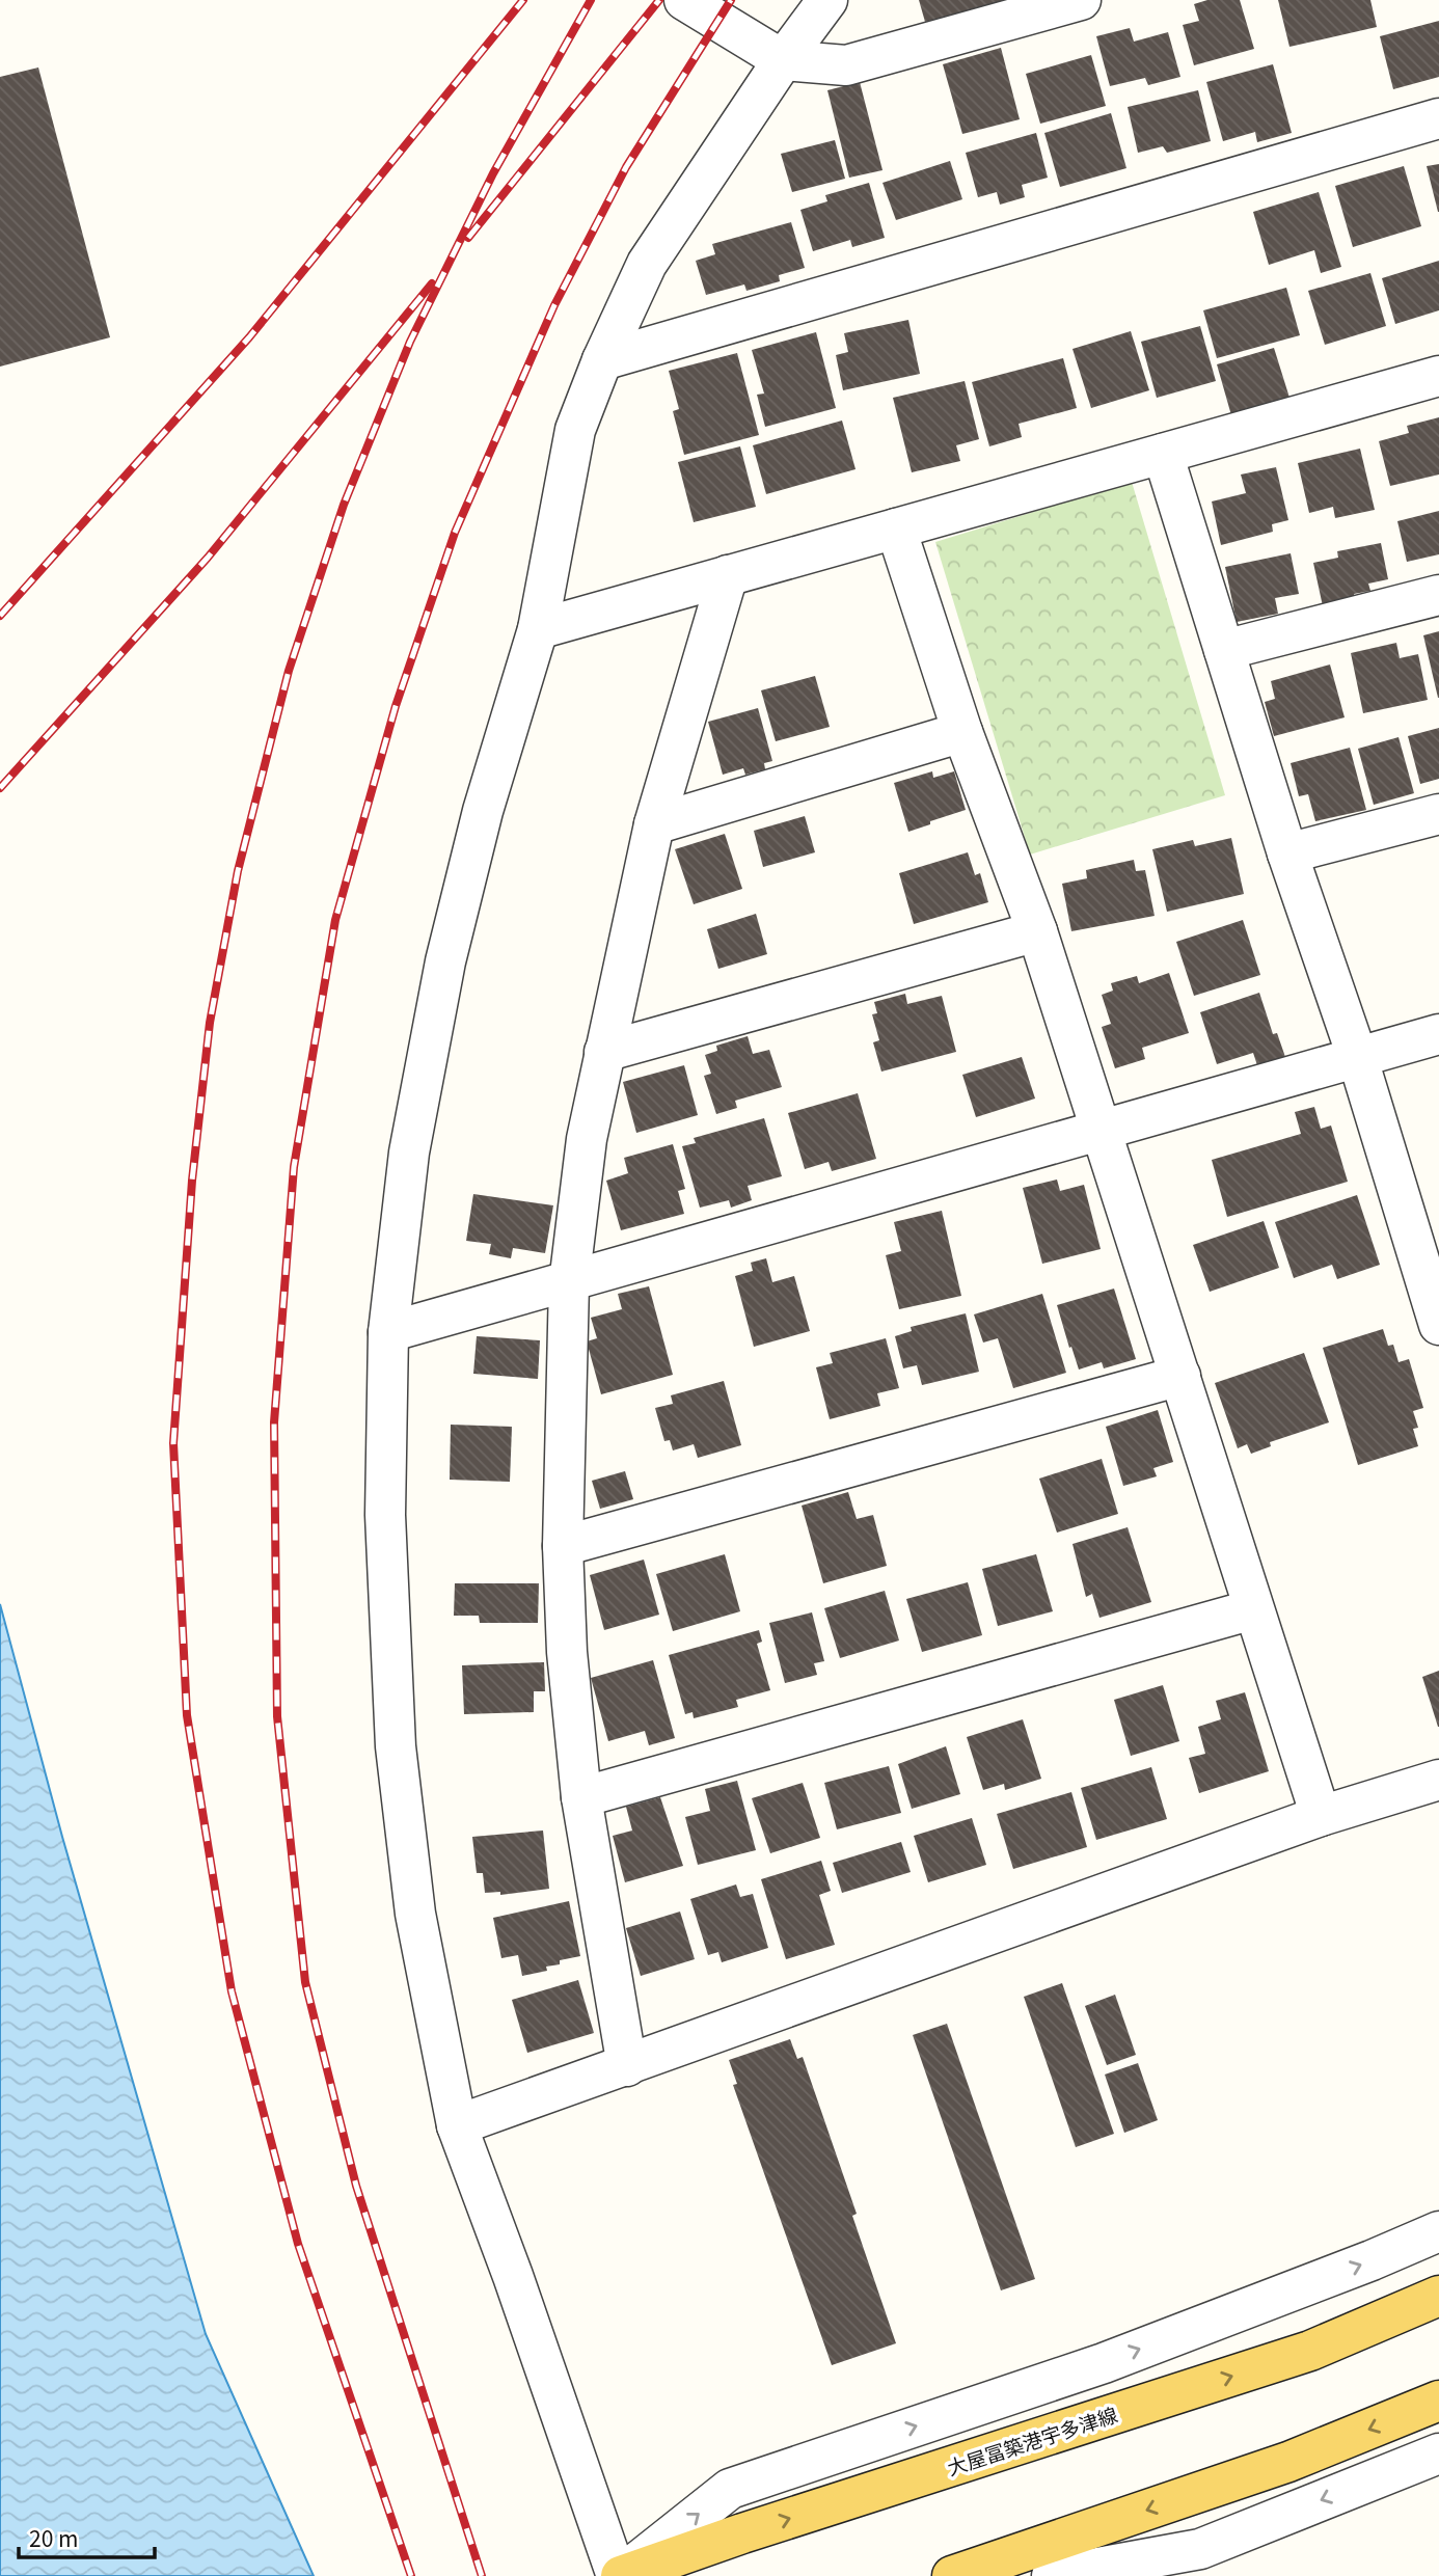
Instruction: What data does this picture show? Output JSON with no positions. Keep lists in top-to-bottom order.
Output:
{
  "streets": {
    "main road": ["大屋冨築港宇多津線"]
  },
  "scale_bar": "20 m"
}
